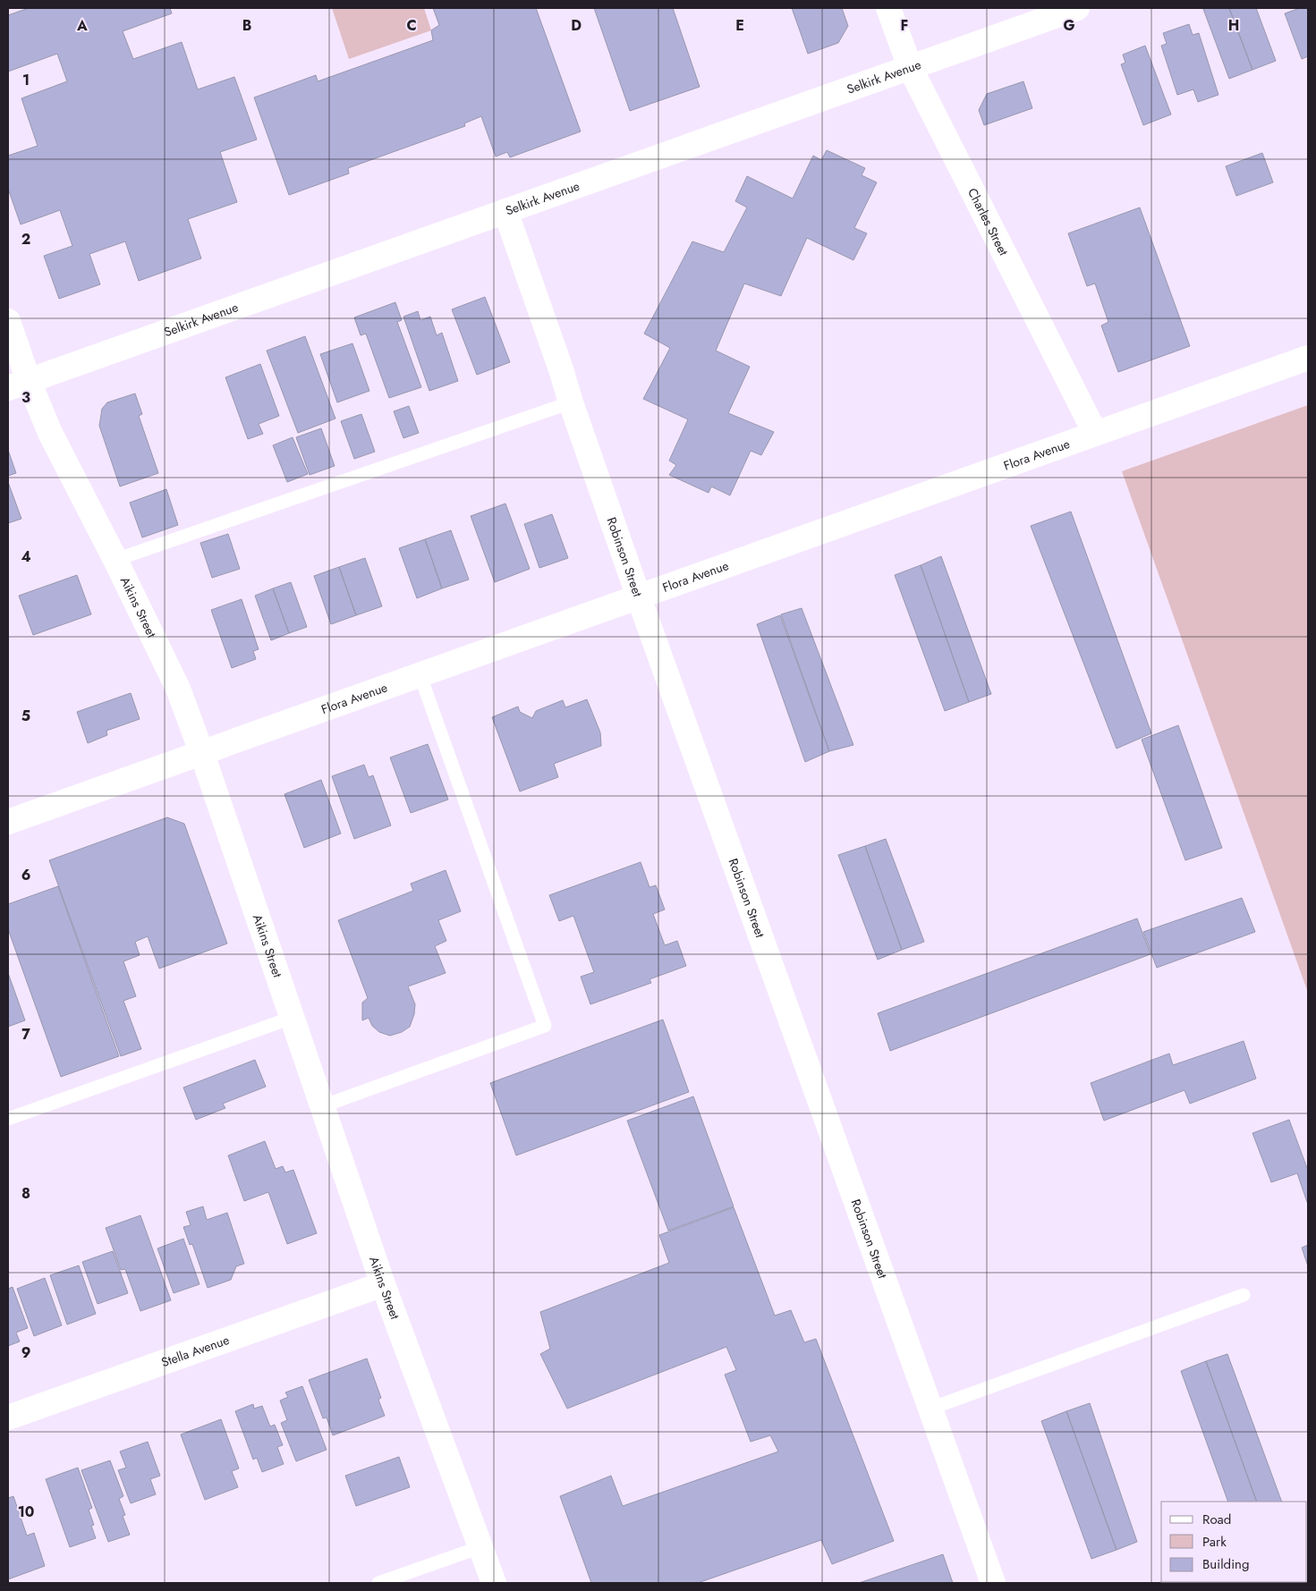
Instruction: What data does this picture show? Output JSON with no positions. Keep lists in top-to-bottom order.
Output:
{
  "streets": {
    "street": [
      "Selkirk Avenue",
      "Charles Street",
      "Flora Avenue",
      "Robinson Street",
      "Aikins Street",
      "Stella Avenue"
    ]
  },
  "crossings": [
    ["Selkirk Avenue", "Charles Street"],
    ["Selkirk Avenue", "Robinson Street"],
    ["Selkirk Avenue", "Aikins Street"],
    ["Charles Street", "Flora Avenue"],
    ["Flora Avenue", "Robinson Street"],
    ["Flora Avenue", "Aikins Street"],
    ["Aikins Street", "Stella Avenue"]
  ],
  "legend": ["Road", "Park", "Building"],
  "grid": {
    "columns": [
      "A",
      "B",
      "C",
      "D",
      "E",
      "F",
      "G",
      "H"
    ],
    "rows": [
      "1",
      "2",
      "3",
      "4",
      "5",
      "6",
      "7",
      "8",
      "9",
      "10"
    ]
  }
}
